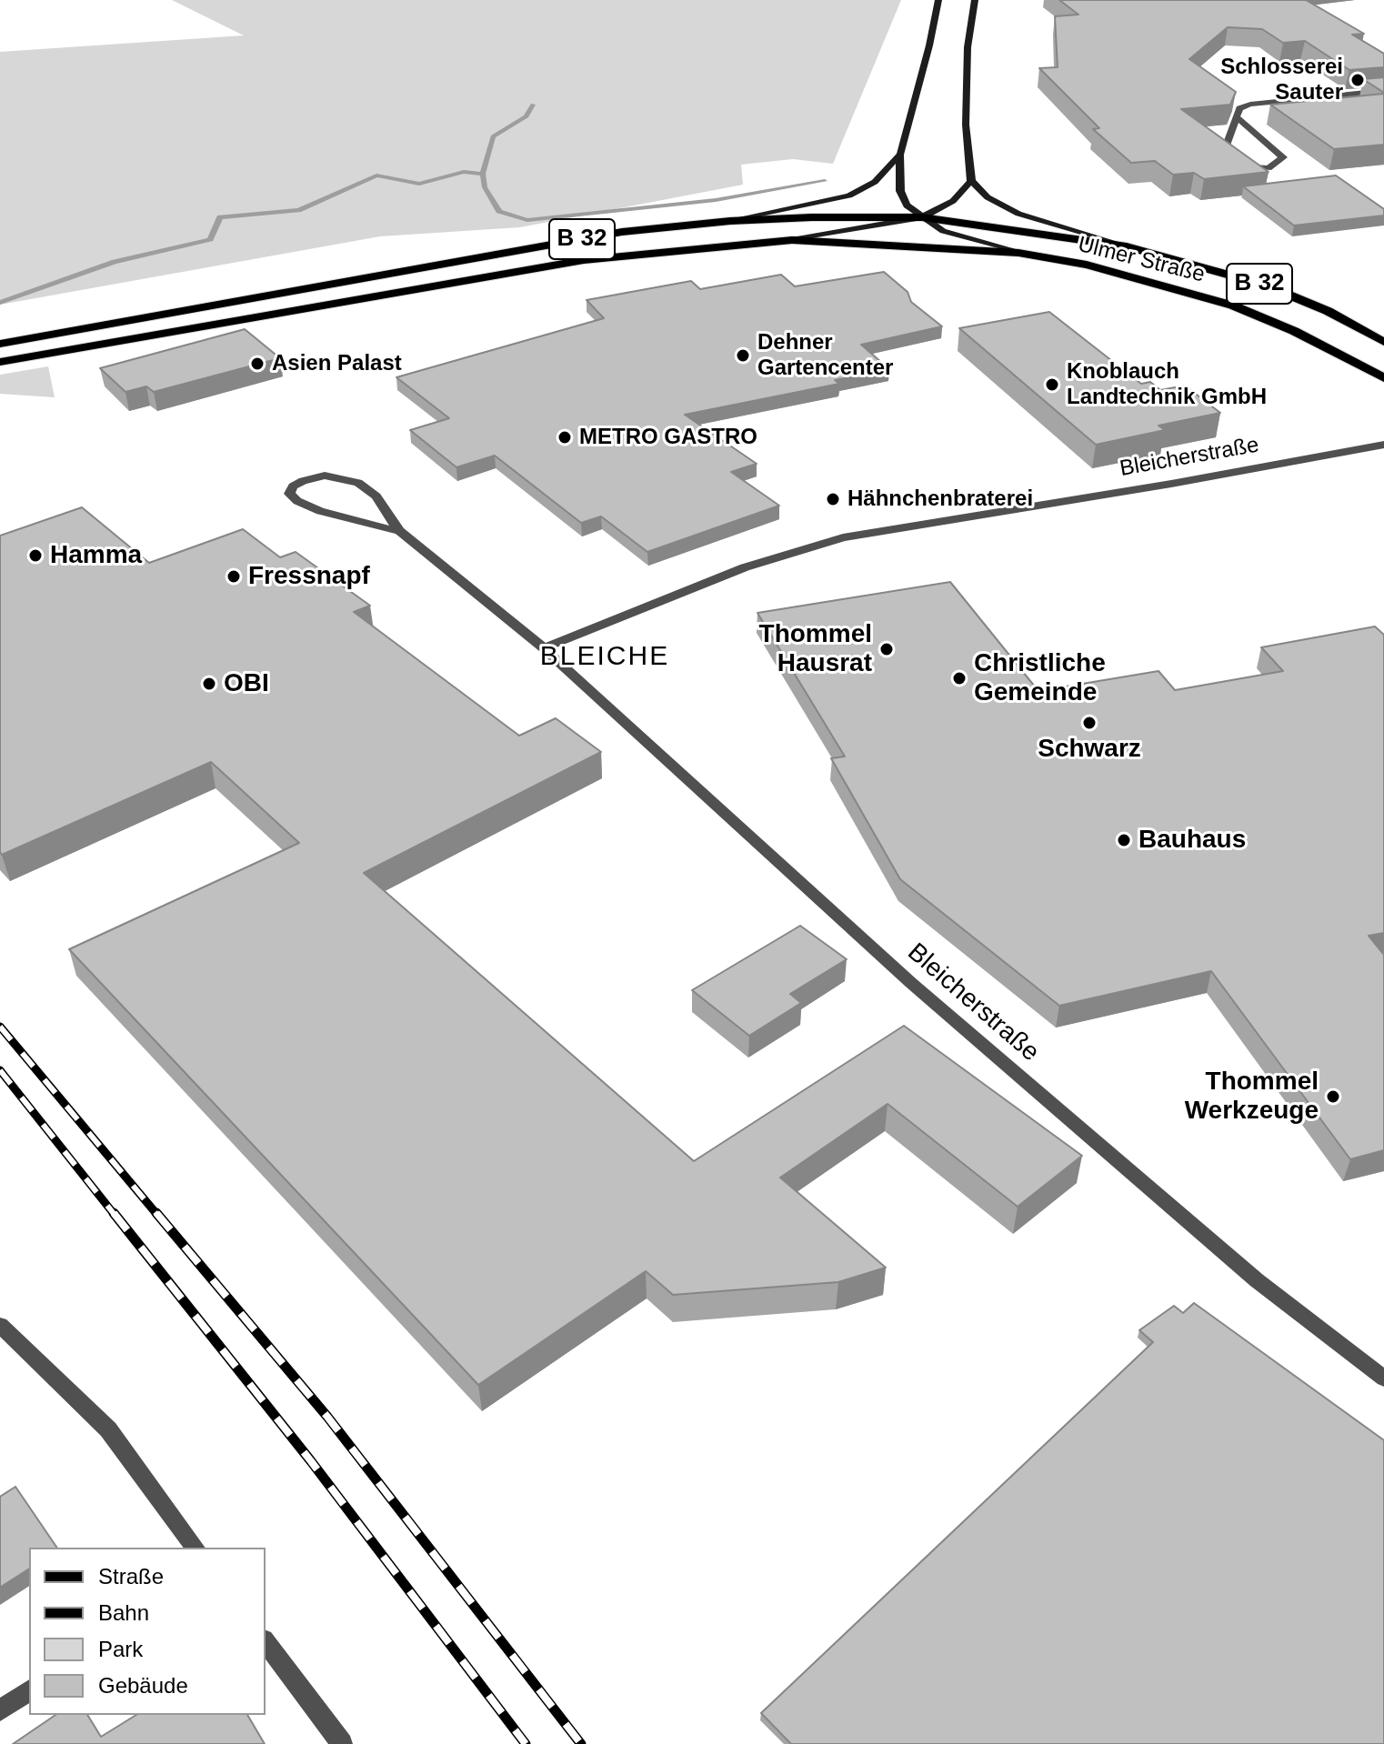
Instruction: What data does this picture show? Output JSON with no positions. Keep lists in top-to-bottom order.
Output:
{
  "streets": {
    "main road": ["B 32", "Ulmer Straße"],
    "street": ["Bleicherstraße"]
  },
  "crossings": [
    ["B 32", "Ulmer Straße"]
  ],
  "districts": ["BLEICHE"],
  "places": [
    "Schlosserei Sauter",
    "Dehner Gartencenter",
    "Asien Palast",
    "Knoblauch Landtechnik GmbH",
    "METRO GASTRO",
    "Hähnchenbraterei",
    "Hamma",
    "Fressnapf",
    "Thommel Hausrat",
    "Christliche Gemeinde",
    "OBI",
    "Schwarz",
    "Bauhaus",
    "Thommel Werkzeuge"
  ],
  "legend": [
    "Straße",
    "Bahn",
    "Park",
    "Gebäude"
  ]
}
